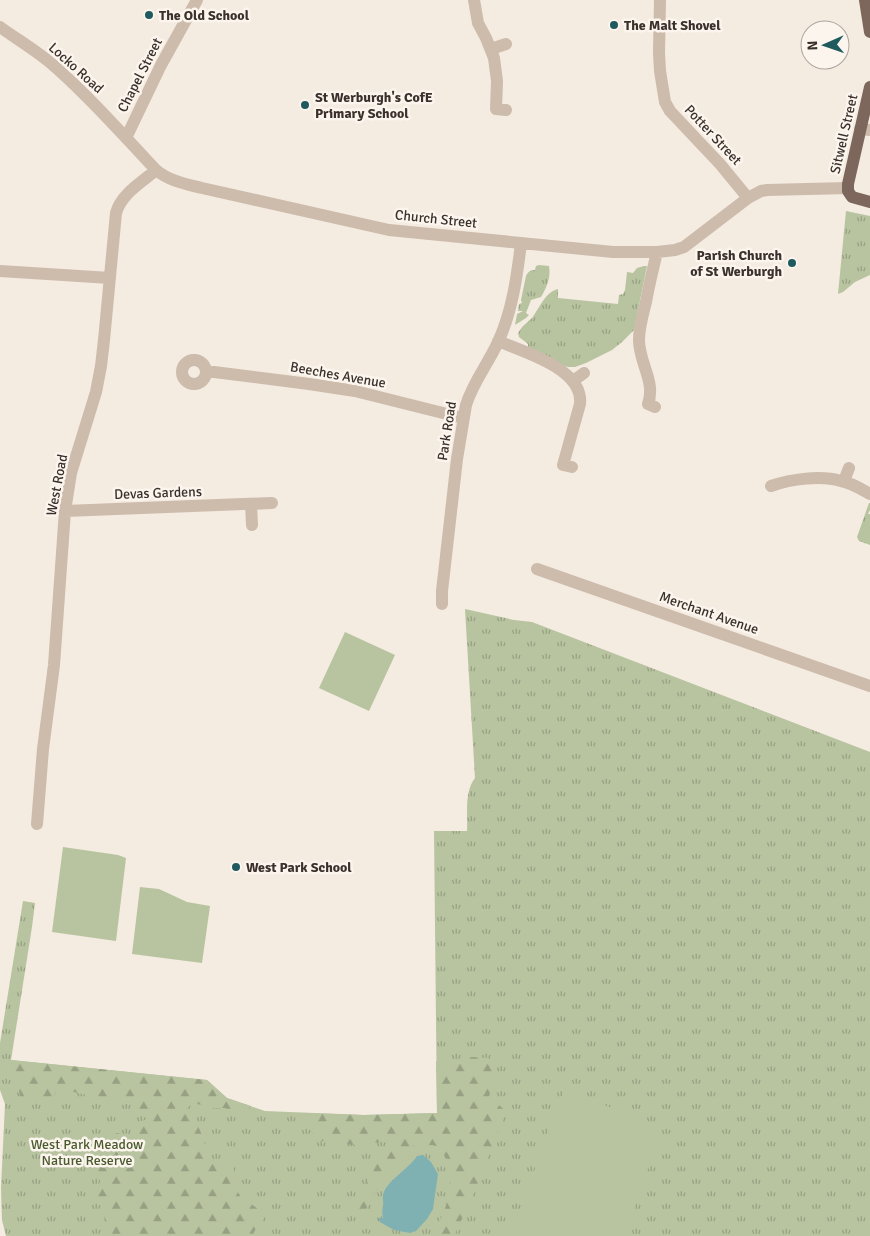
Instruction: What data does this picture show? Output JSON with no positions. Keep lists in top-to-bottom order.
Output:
{
  "streets": {
    "main road": ["Sitwell Street"],
    "street": [
      "Locko Road",
      "Chapel Street",
      "Potter Street",
      "Church Street",
      "Beeches Avenue",
      "Park Road",
      "West Road",
      "Devas Gardens",
      "Merchant Avenue"
    ]
  },
  "crossings": [
    ["Locko Road", "Chapel Street"],
    ["Locko Road", "Church Street"],
    ["Chapel Street", "Church Street"],
    ["Sitwell Street", "Church Street"],
    ["Potter Street", "Church Street"],
    ["Church Street", "Park Road"],
    ["Church Street", "West Road"],
    ["Beeches Avenue", "Park Road"],
    ["West Road", "Devas Gardens"]
  ],
  "parks": ["West Park Meadow Nature Reserve"],
  "places": [
    "The Old School",
    "The Malt Shovel",
    "St Werburgh's CofE Primary School",
    "Parish Church of St Werburgh",
    "West Park School"
  ],
  "north": "left"
}
